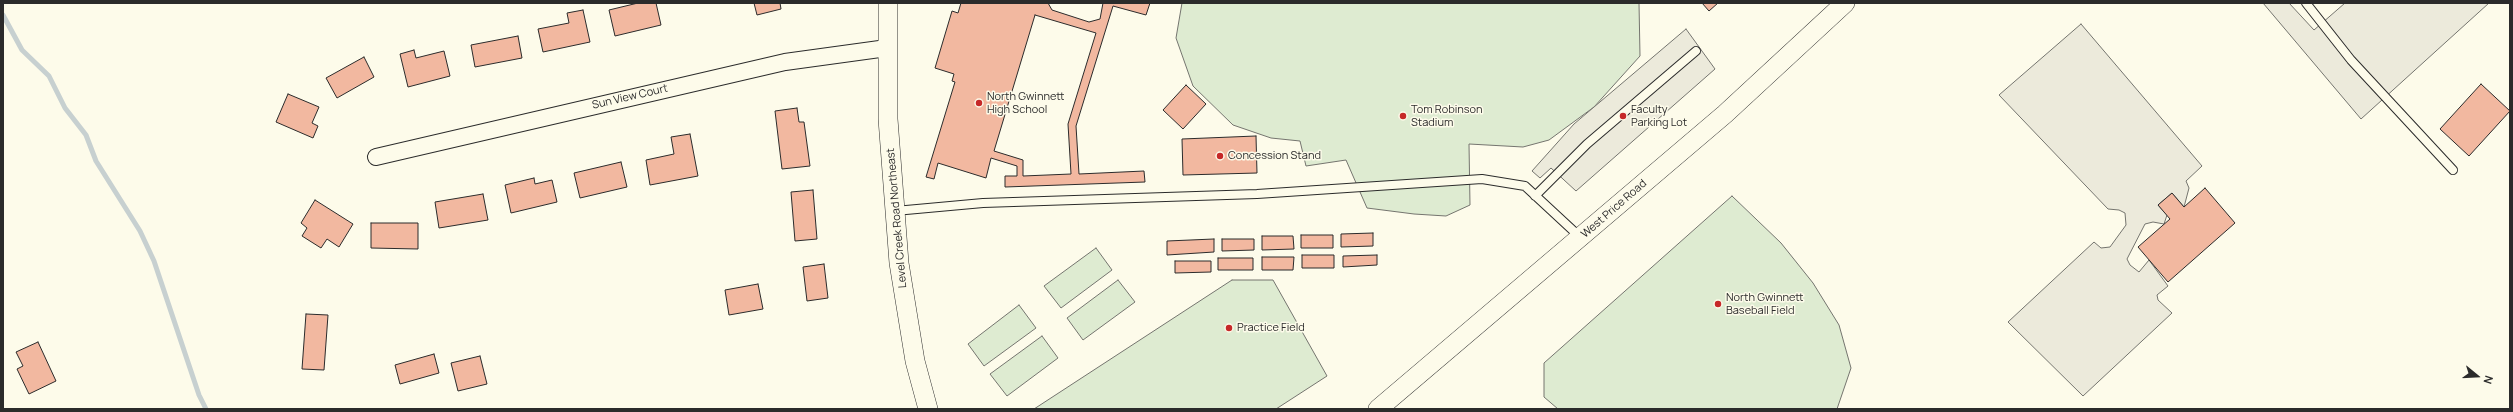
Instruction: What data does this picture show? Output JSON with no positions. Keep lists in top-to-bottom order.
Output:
{
  "streets": {
    "street": ["Sun View Court", "West Price Road", "Level Creek Road Northeast"]
  },
  "crossings": [
    ["Sun View Court", "Level Creek Road Northeast"]
  ],
  "places": [
    "North Gwinnett High School",
    "Tom Robinson Stadium",
    "Faculty Parking Lot",
    "Concession Stand",
    "North Gwinnett Baseball Field",
    "Practice Field"
  ],
  "north": "right"
}
